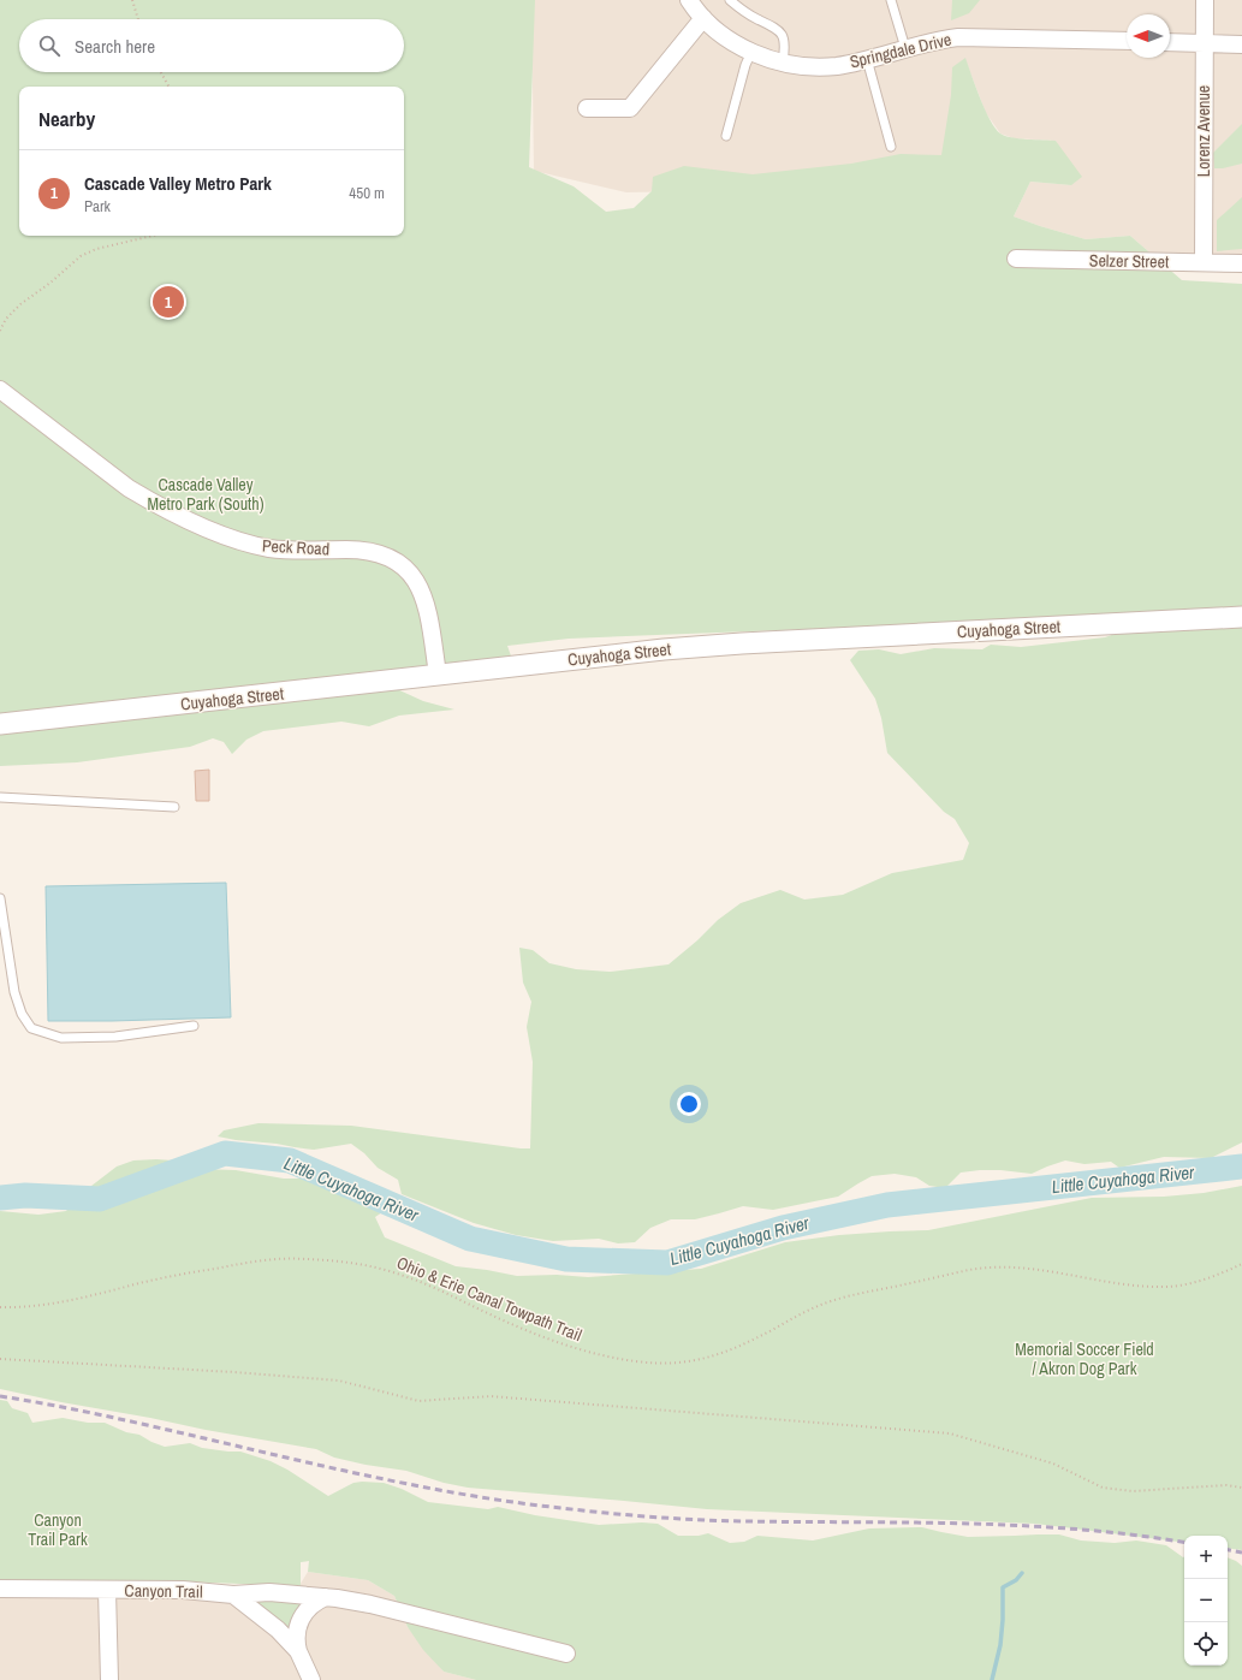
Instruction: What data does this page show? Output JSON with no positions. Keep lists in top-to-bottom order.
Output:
{
  "streets": {
    "street": [
      "Springdale Drive",
      "Lorenz Avenue",
      "Selzer Street",
      "Peck Road",
      "Cuyahoga Street",
      "Canyon Trail"
    ],
    "path": ["Ohio & Erie Canal Towpath Trail"]
  },
  "crossings": [
    ["Lorenz Avenue", "Selzer Street"],
    ["Peck Road", "Cuyahoga Street"]
  ],
  "water": ["Little Cuyahoga River"],
  "parks": ["Cascade Valley Metro Park (South)", "Memorial Soccer Field / Akron Dog Park", "Canyon Trail Park"],
  "north": "left",
  "page": {
    "search": "Search here",
    "heading": "Nearby",
    "list": [
      {
        "mark": "1",
        "name": "Cascade Valley Metro Park",
        "note": "Park",
        "value": "450 m"
      }
    ],
    "pins": "1",
    "map_buttons": ["+", "−"]
  }
}
